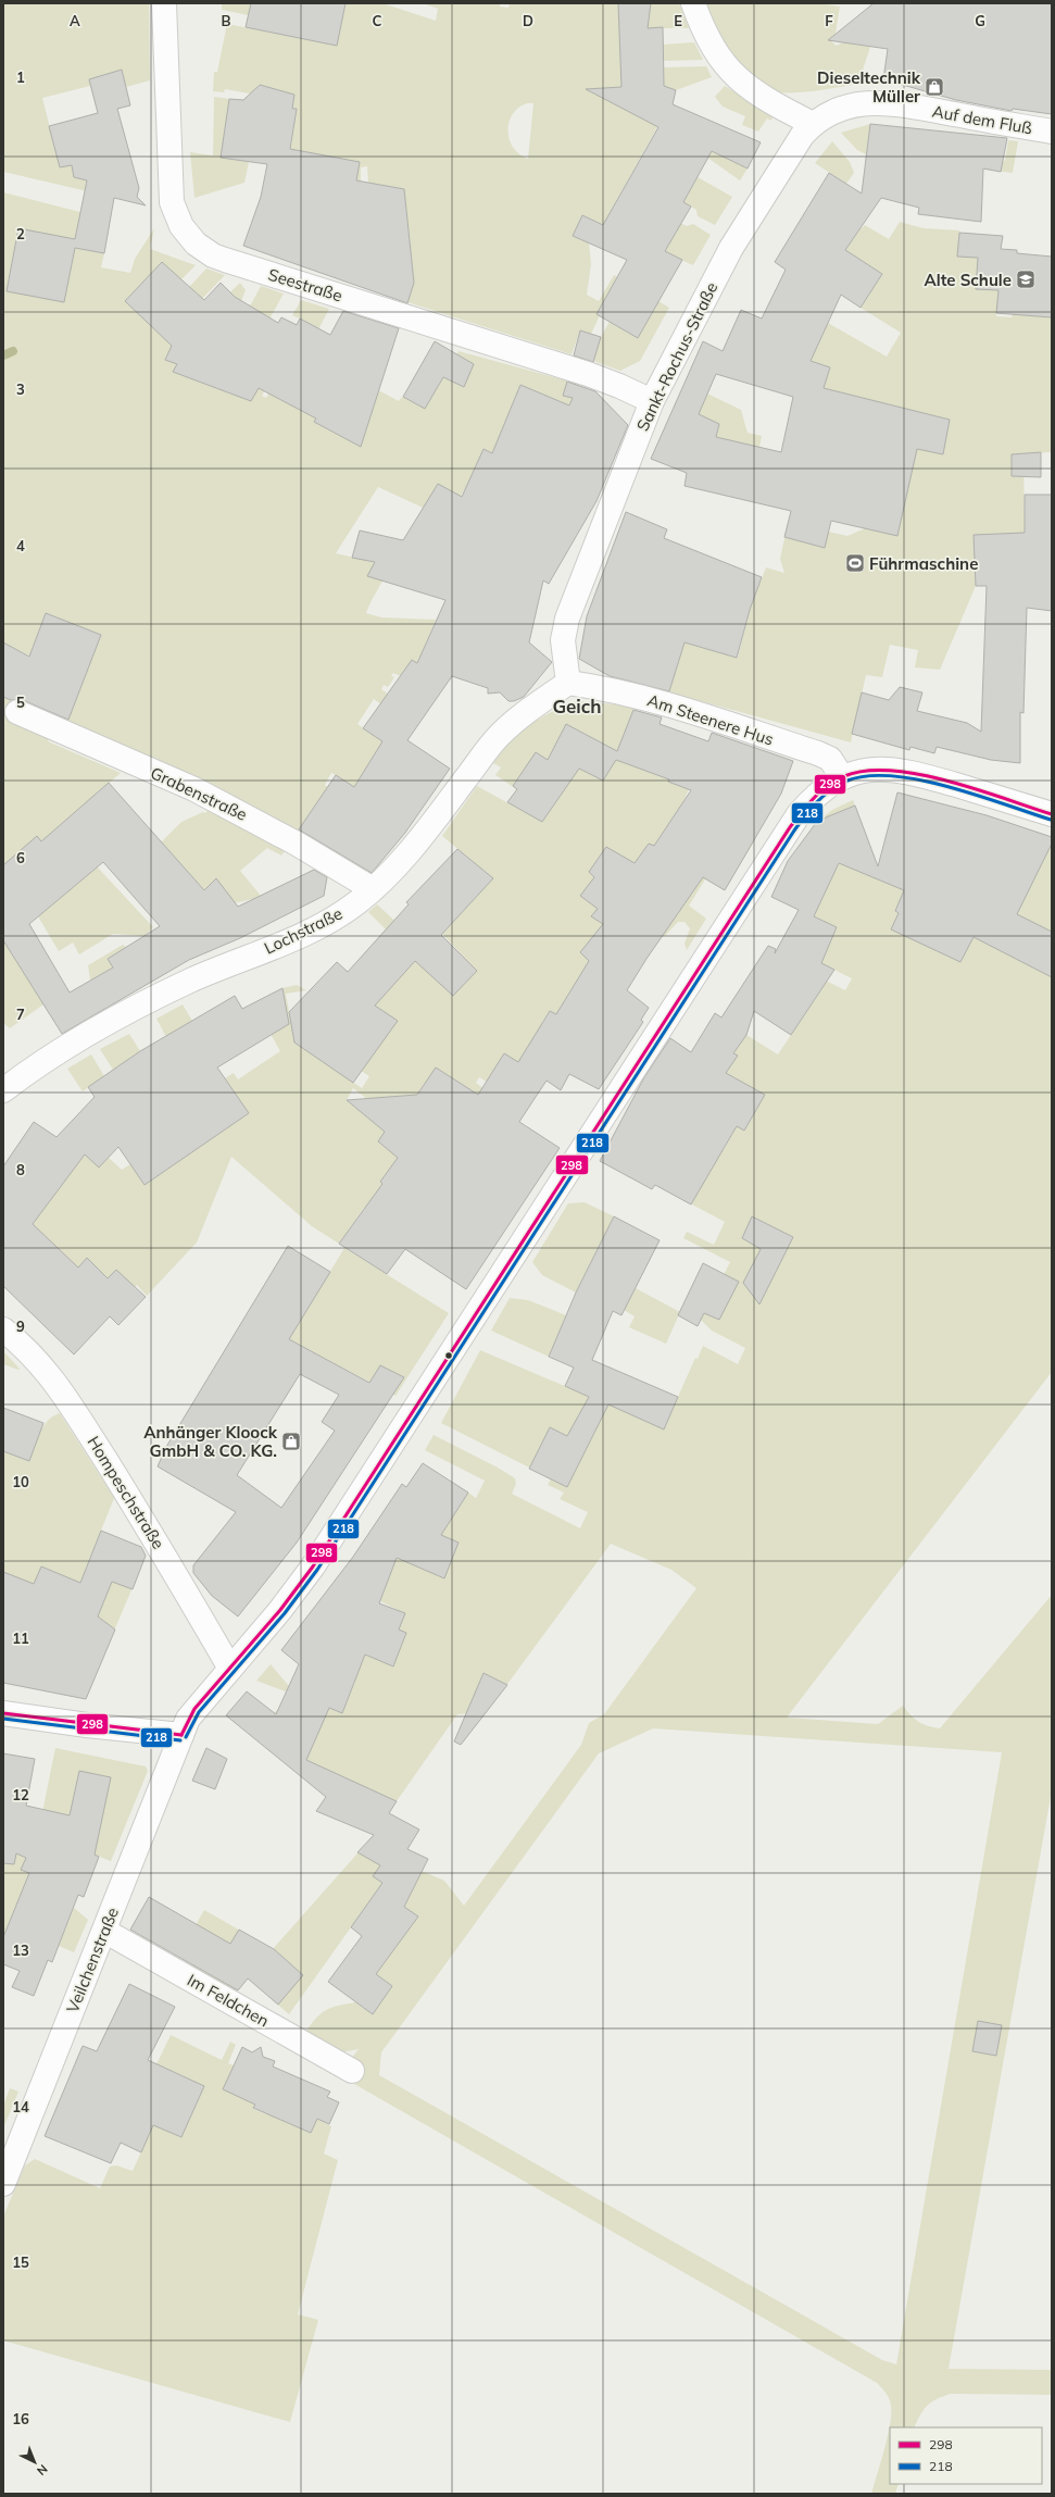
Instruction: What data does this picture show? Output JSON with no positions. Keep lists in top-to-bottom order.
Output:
{
  "streets": {
    "street": [
      "Auf dem Fluß",
      "Seestraße",
      "Sankt-Rochus-Straße",
      "Am Steenere Hus",
      "Grabenstraße",
      "Lochstraße",
      "Hompeschstraße",
      "Veilchenstraße",
      "Im Feldchen"
    ]
  },
  "crossings": [
    ["Auf dem Fluß", "Sankt-Rochus-Straße"],
    ["Seestraße", "Sankt-Rochus-Straße"],
    ["Sankt-Rochus-Straße", "Am Steenere Hus"],
    ["Sankt-Rochus-Straße", "Lochstraße"],
    ["Am Steenere Hus", "Lochstraße"],
    ["Am Steenere Hus", "Veilchenstraße"],
    ["Grabenstraße", "Lochstraße"],
    ["Hompeschstraße", "Veilchenstraße"],
    ["Veilchenstraße", "Im Feldchen"]
  ],
  "districts": ["Geich"],
  "places": {
    "shop": ["Dieseltechnik Müller", "Anhänger Kloock GmbH & CO. KG."],
    "school or university": ["Alte Schule"],
    "sports": ["Führmaschine"]
  },
  "lines": ["transit line 298", "transit line 218"],
  "legend": ["298", "218"],
  "north": "bottom right",
  "grid": {
    "columns": [
      "A",
      "B",
      "C",
      "D",
      "E",
      "F",
      "G"
    ],
    "rows": [
      "1",
      "2",
      "3",
      "4",
      "5",
      "6",
      "7",
      "8",
      "9",
      "10",
      "11",
      "12",
      "13",
      "14",
      "15",
      "16"
    ]
  }
}
